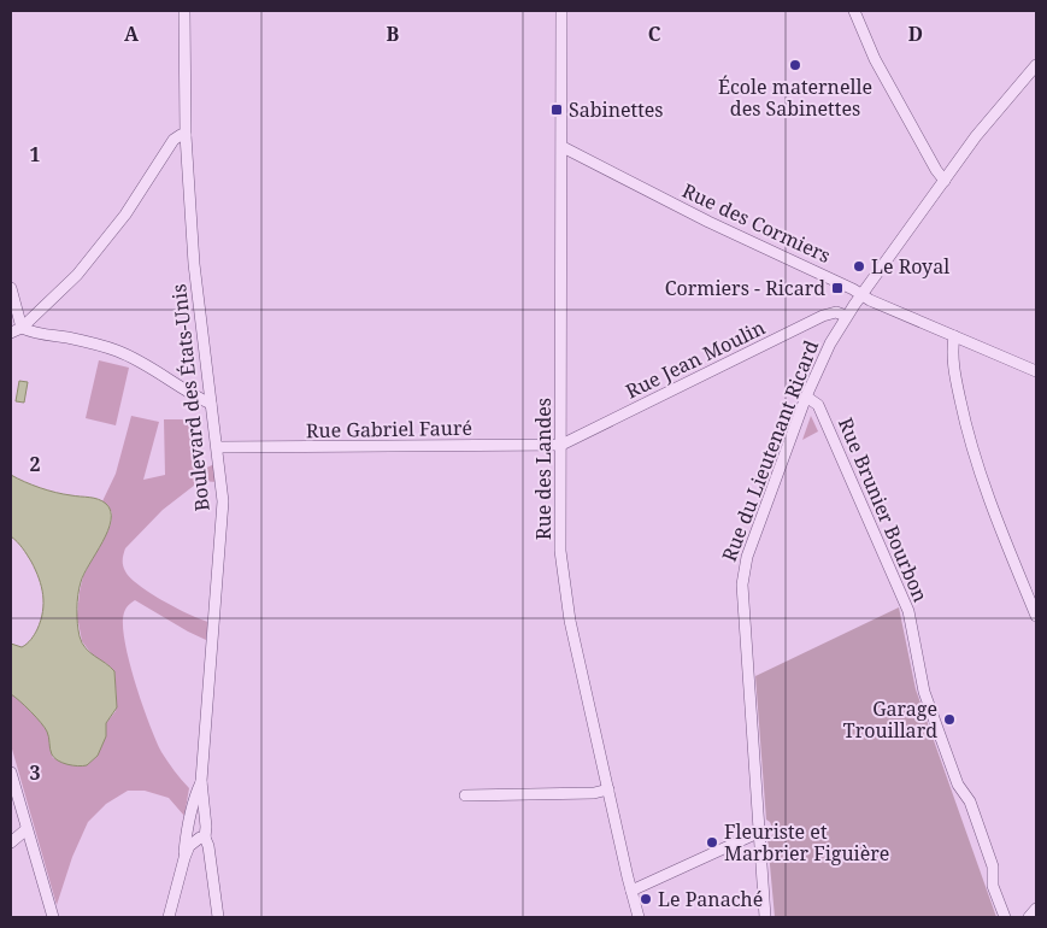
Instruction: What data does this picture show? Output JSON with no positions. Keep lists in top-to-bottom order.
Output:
{
  "streets": {
    "street": [
      "Rue des Cormiers",
      "Rue Jean Moulin",
      "Boulevard des États-Unis",
      "Rue Gabriel Fauré",
      "Rue du Lieutenant Ricard",
      "Rue des Landes",
      "Rue Brunier Bourbon"
    ]
  },
  "crossings": [
    ["Rue des Cormiers", "Rue du Lieutenant Ricard"],
    ["Rue des Cormiers", "Rue des Landes"],
    ["Rue Jean Moulin", "Rue Gabriel Fauré"],
    ["Rue Jean Moulin", "Rue du Lieutenant Ricard"],
    ["Rue Jean Moulin", "Rue des Landes"],
    ["Boulevard des États-Unis", "Rue Gabriel Fauré"],
    ["Rue Gabriel Fauré", "Rue des Landes"],
    ["Rue du Lieutenant Ricard", "Rue Brunier Bourbon"]
  ],
  "places": {
    "other": [
      "École maternelle des Sabinettes",
      "Le Royal",
      "Garage Trouillard",
      "Fleuriste et Marbrier Figuière",
      "Le Panaché"
    ],
    "transit": ["Sabinettes", "Cormiers - Ricard"]
  },
  "grid": {
    "columns": [
      "A",
      "B",
      "C",
      "D"
    ],
    "rows": ["1", "2", "3"]
  }
}
